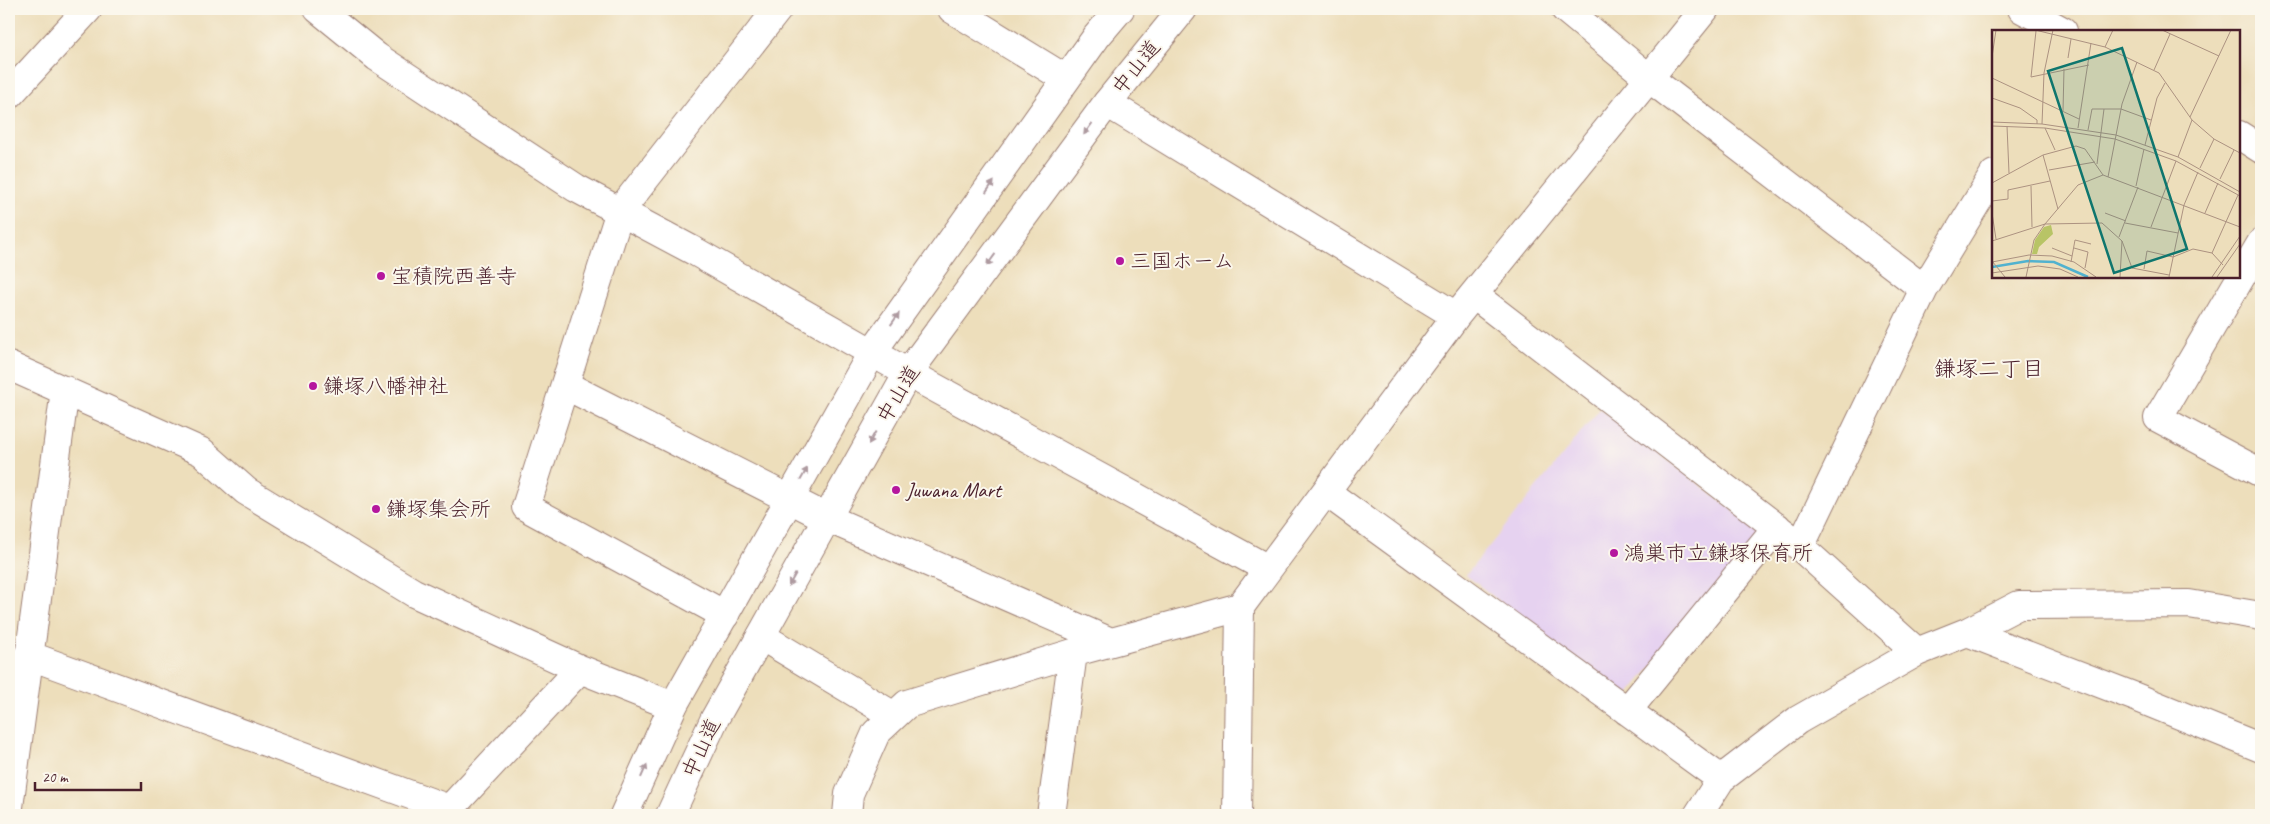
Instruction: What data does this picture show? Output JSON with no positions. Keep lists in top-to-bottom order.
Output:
{
  "streets": {
    "main road": ["中山道"]
  },
  "districts": ["鎌塚二丁目"],
  "places": [
    "三国ホーム",
    "宝積院西善寺",
    "鎌塚八幡神社",
    "Juwana Mart",
    "鎌塚集会所",
    "鴻巣市立鎌塚保育所"
  ],
  "scale_bar": "20 m"
}
